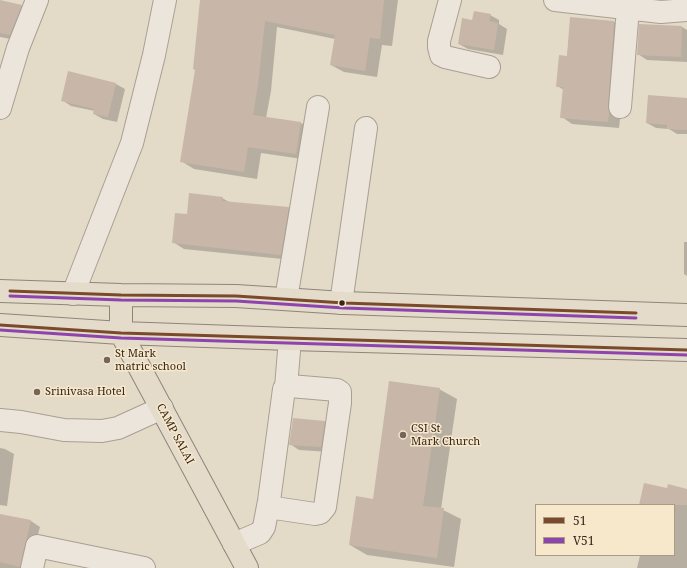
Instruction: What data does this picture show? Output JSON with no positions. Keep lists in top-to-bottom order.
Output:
{
  "streets": {
    "main road": ["CAMP SALAI"]
  },
  "places": ["St Mark matric school", "Srinivasa Hotel", "CSI St Mark Church"],
  "lines": ["transit line 51", "transit line V51"],
  "legend": ["51", "V51"]
}
